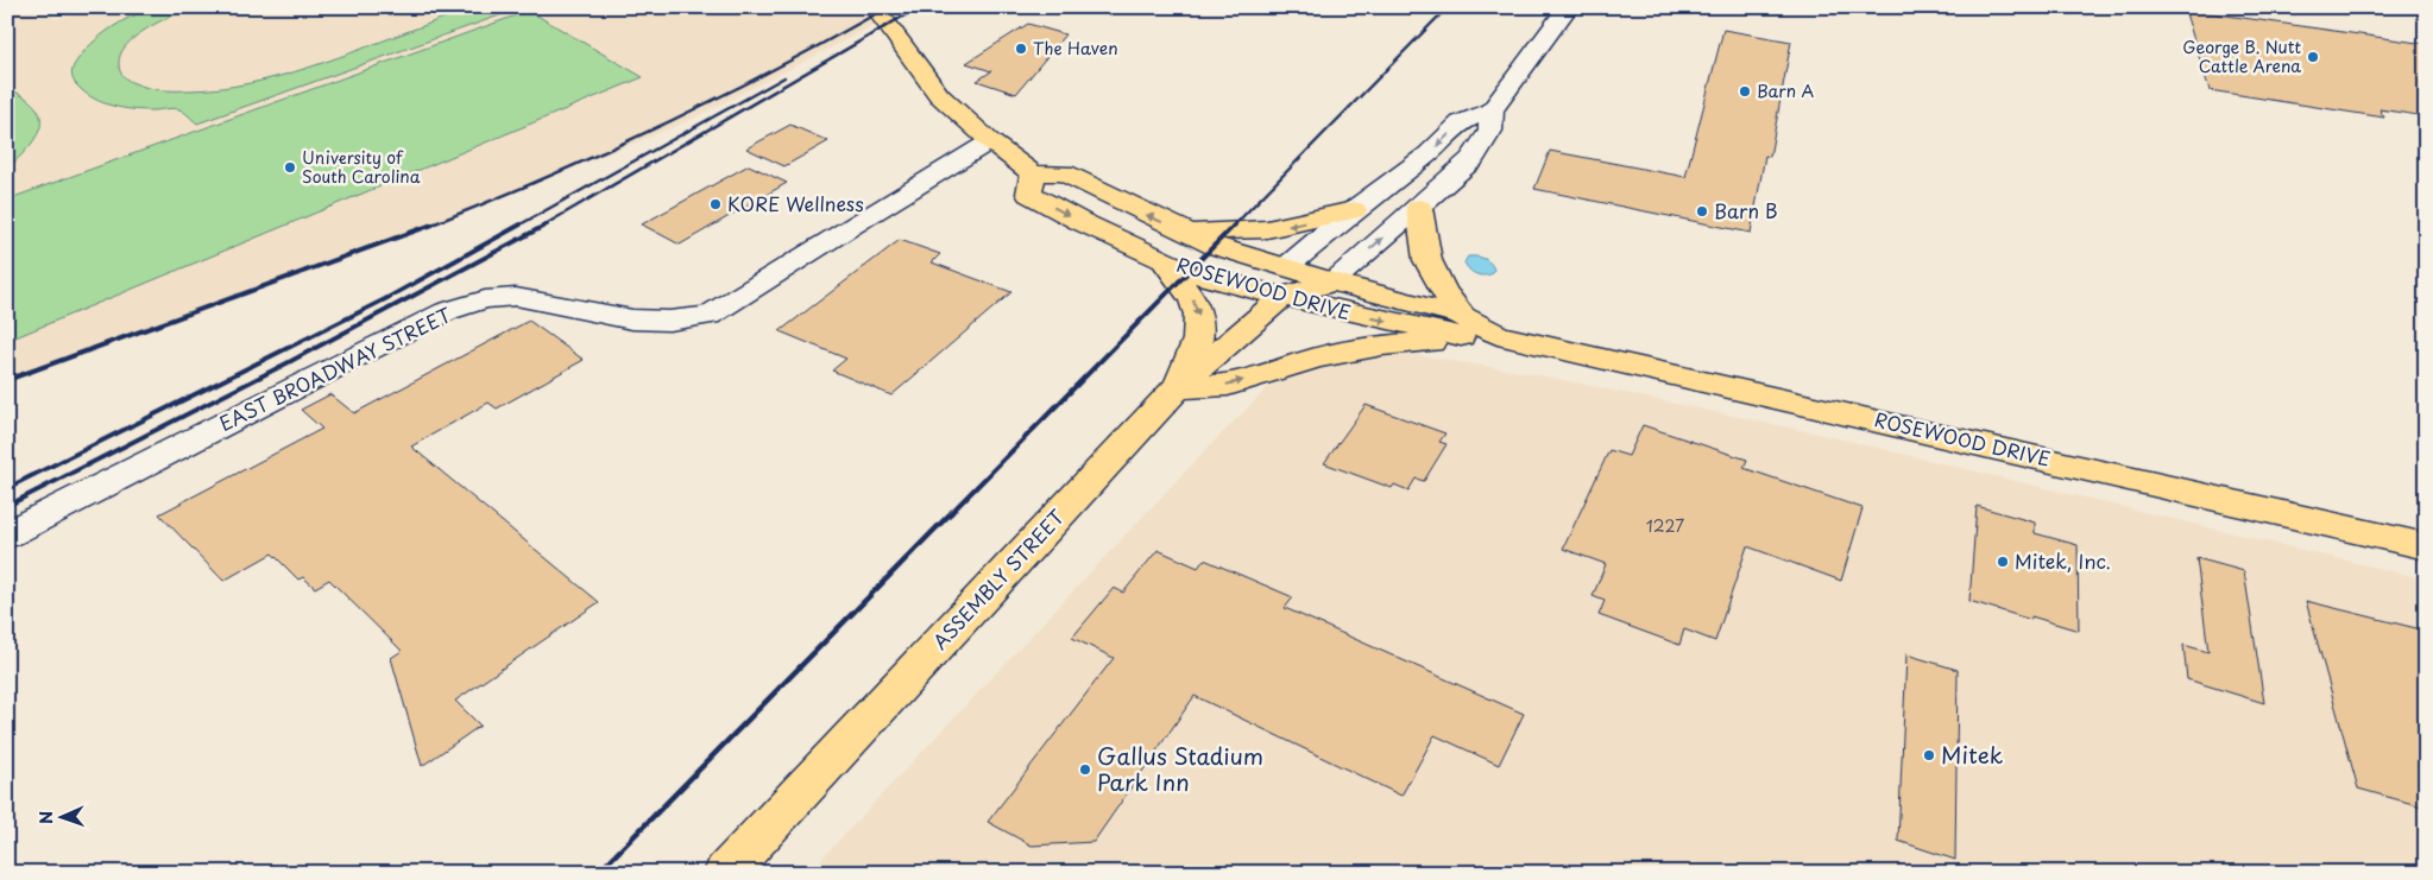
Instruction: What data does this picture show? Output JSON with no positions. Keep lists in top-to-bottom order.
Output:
{
  "streets": {
    "main road": ["ROSEWOOD DRIVE", "ASSEMBLY STREET"],
    "street": ["EAST BROADWAY STREET"]
  },
  "crossings": [
    ["ROSEWOOD DRIVE", "ASSEMBLY STREET"]
  ],
  "places": [
    "The Haven",
    "George B. Nutt Cattle Arena",
    "Barn A",
    "University of South Carolina",
    "KORE Wellness",
    "Barn B",
    "Mitek, Inc.",
    "Mitek",
    "Gallus Stadium Park Inn"
  ],
  "house_numbers": ["1227"],
  "north": "left"
}
